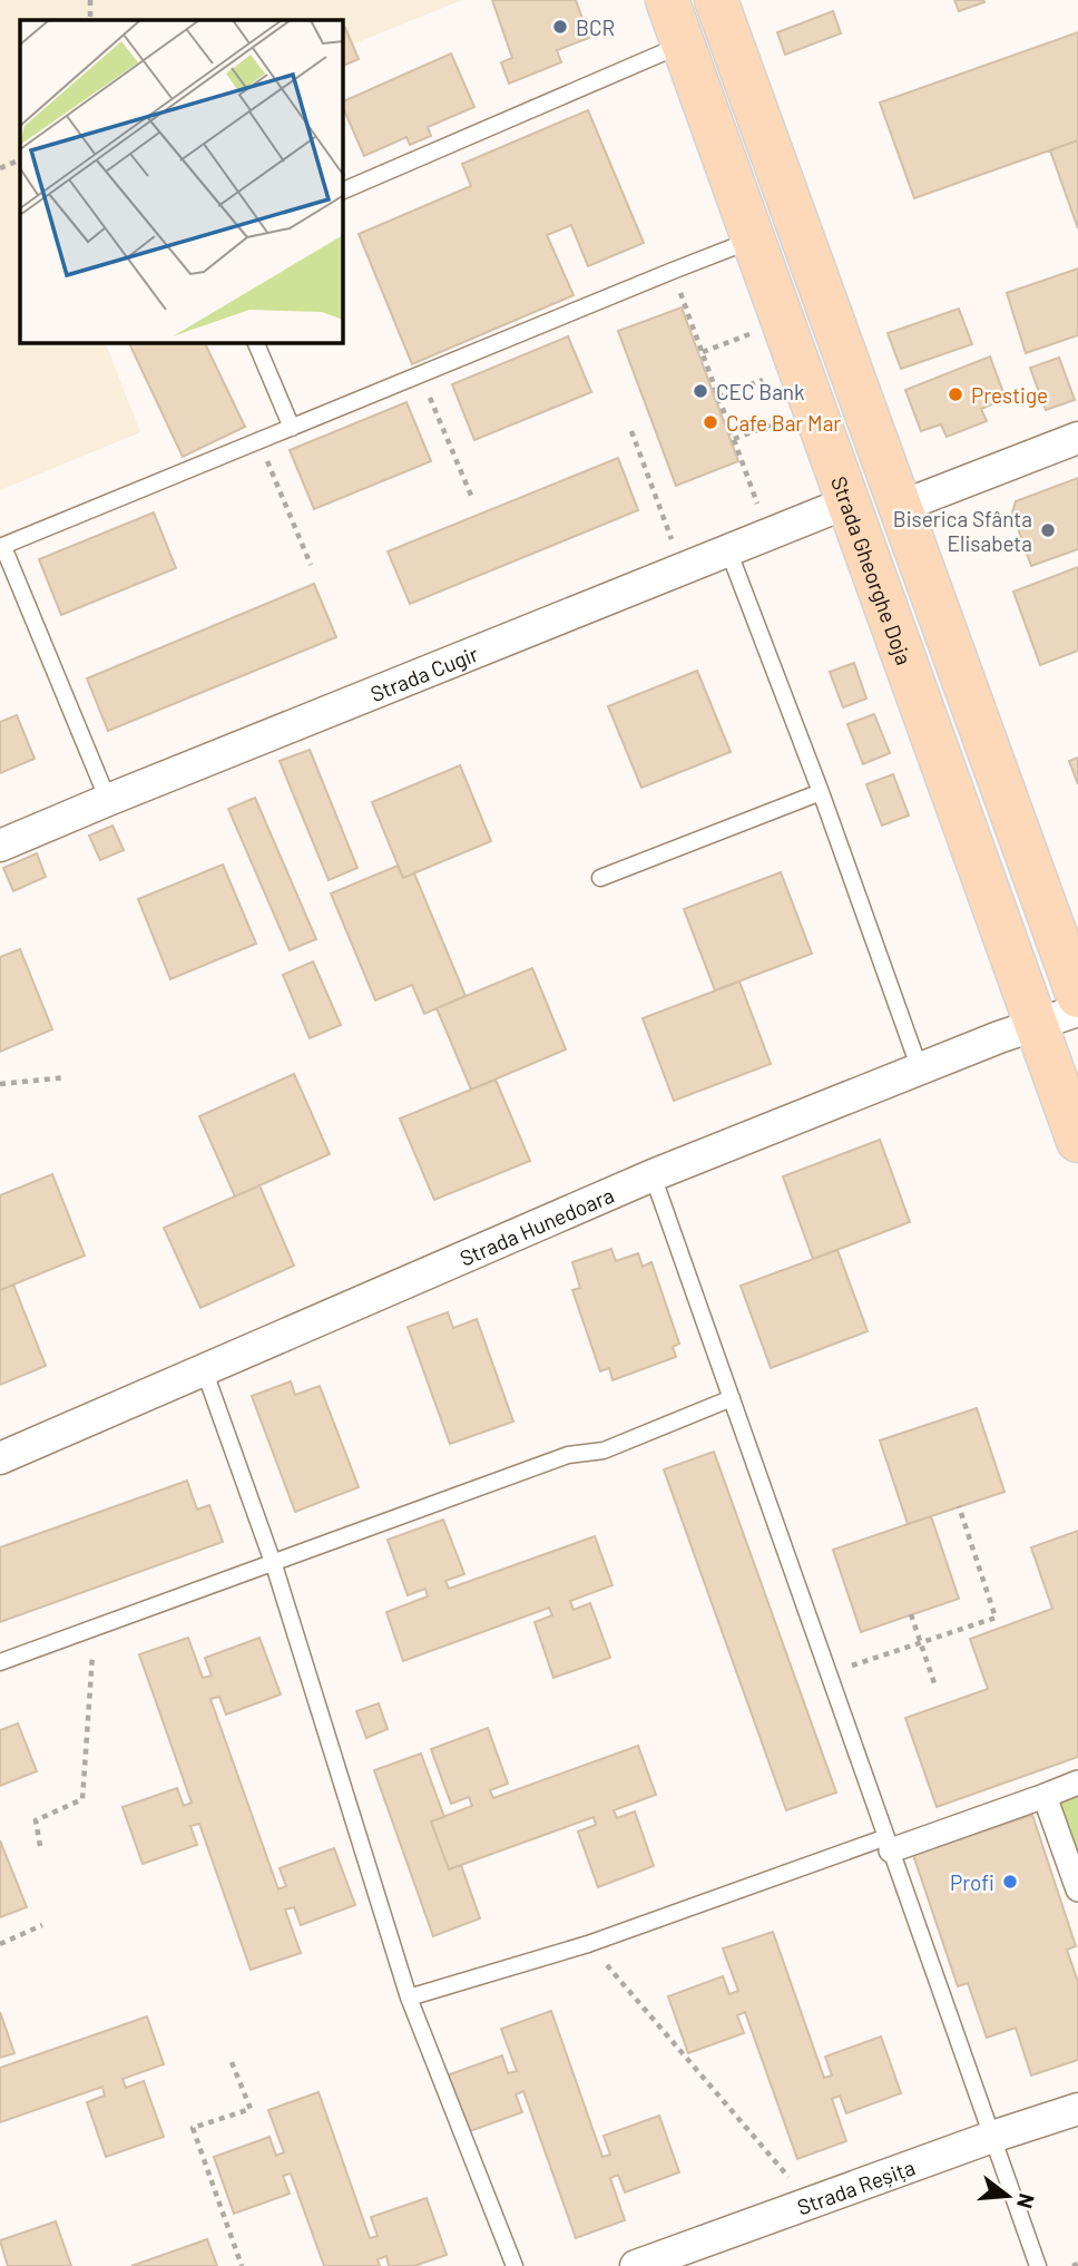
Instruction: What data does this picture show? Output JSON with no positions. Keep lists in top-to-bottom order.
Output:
{
  "streets": {
    "main road": ["Strada Gheorghe Doja"],
    "street": ["Strada Cugir", "Strada Hunedoara", "Strada Reșița"]
  },
  "crossings": [
    ["Strada Gheorghe Doja", "Strada Cugir"],
    ["Strada Gheorghe Doja", "Strada Hunedoara"]
  ],
  "places": [
    "BCR",
    "CEC Bank",
    "Prestige",
    "Cafe Bar Mar",
    "Biserica Sfânta Elisabeta",
    "Profi"
  ],
  "north": "right"
}
